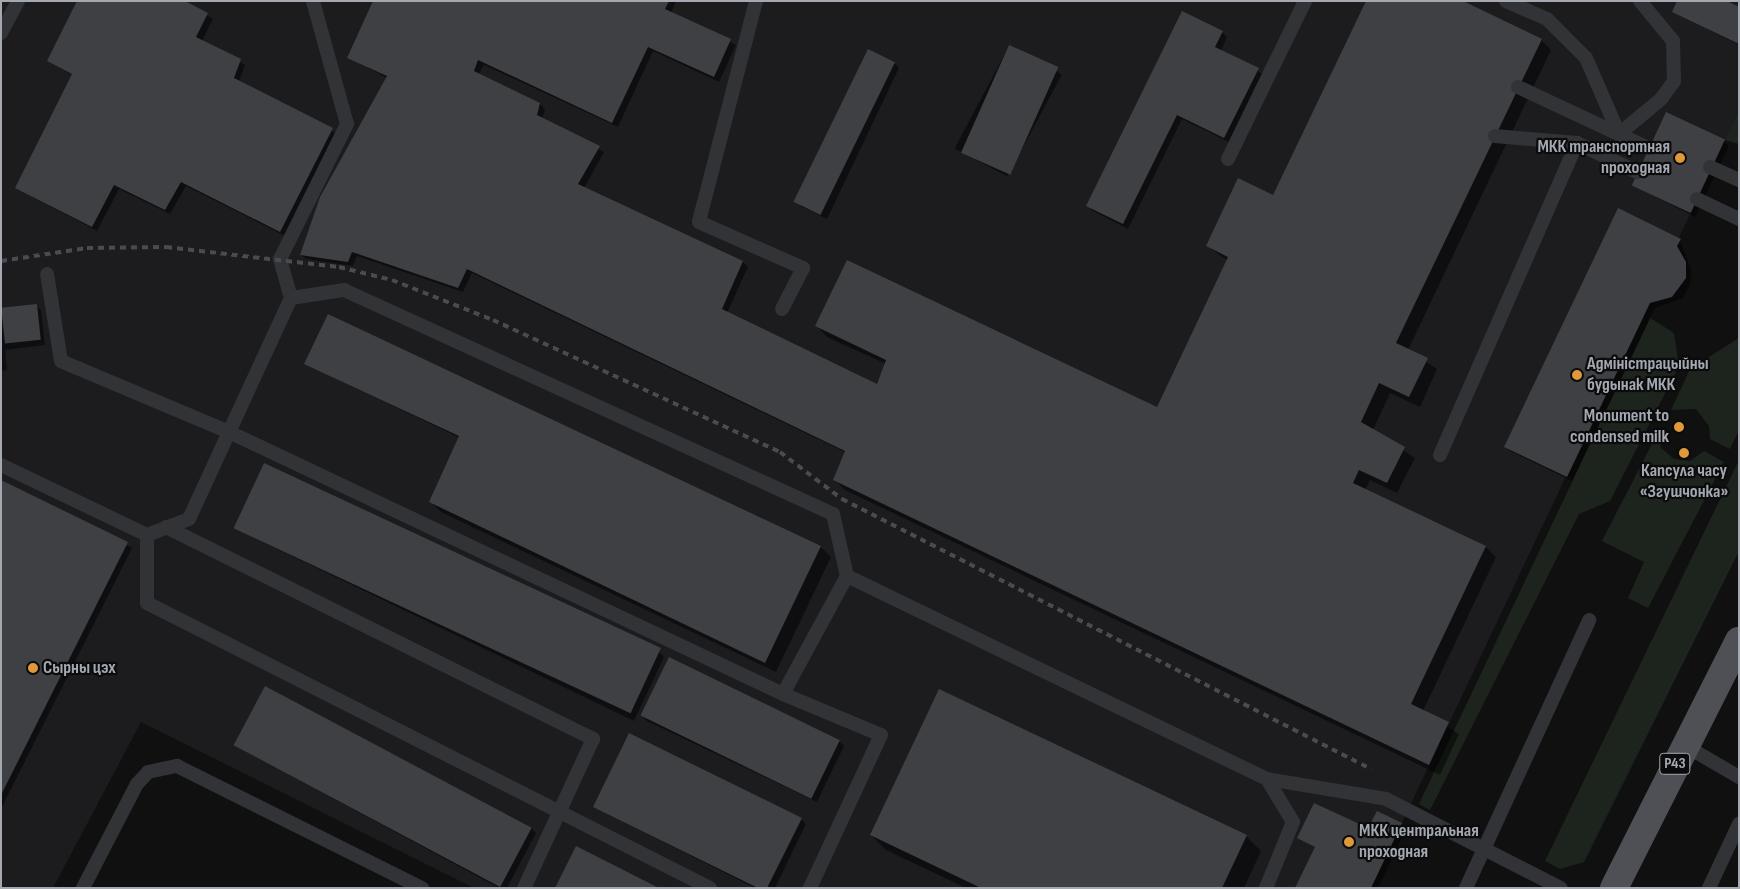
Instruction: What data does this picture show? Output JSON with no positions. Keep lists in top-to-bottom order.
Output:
{
  "streets": {
    "main road": ["Р43"]
  },
  "places": [
    "МКК транспортная проходная",
    "Адміністрацыйны будынак МКК",
    "Monument to condensed milk",
    "Капсула часу «Згушчонка»",
    "Сырны цэх",
    "МКК центральная проходная"
  ]
}
